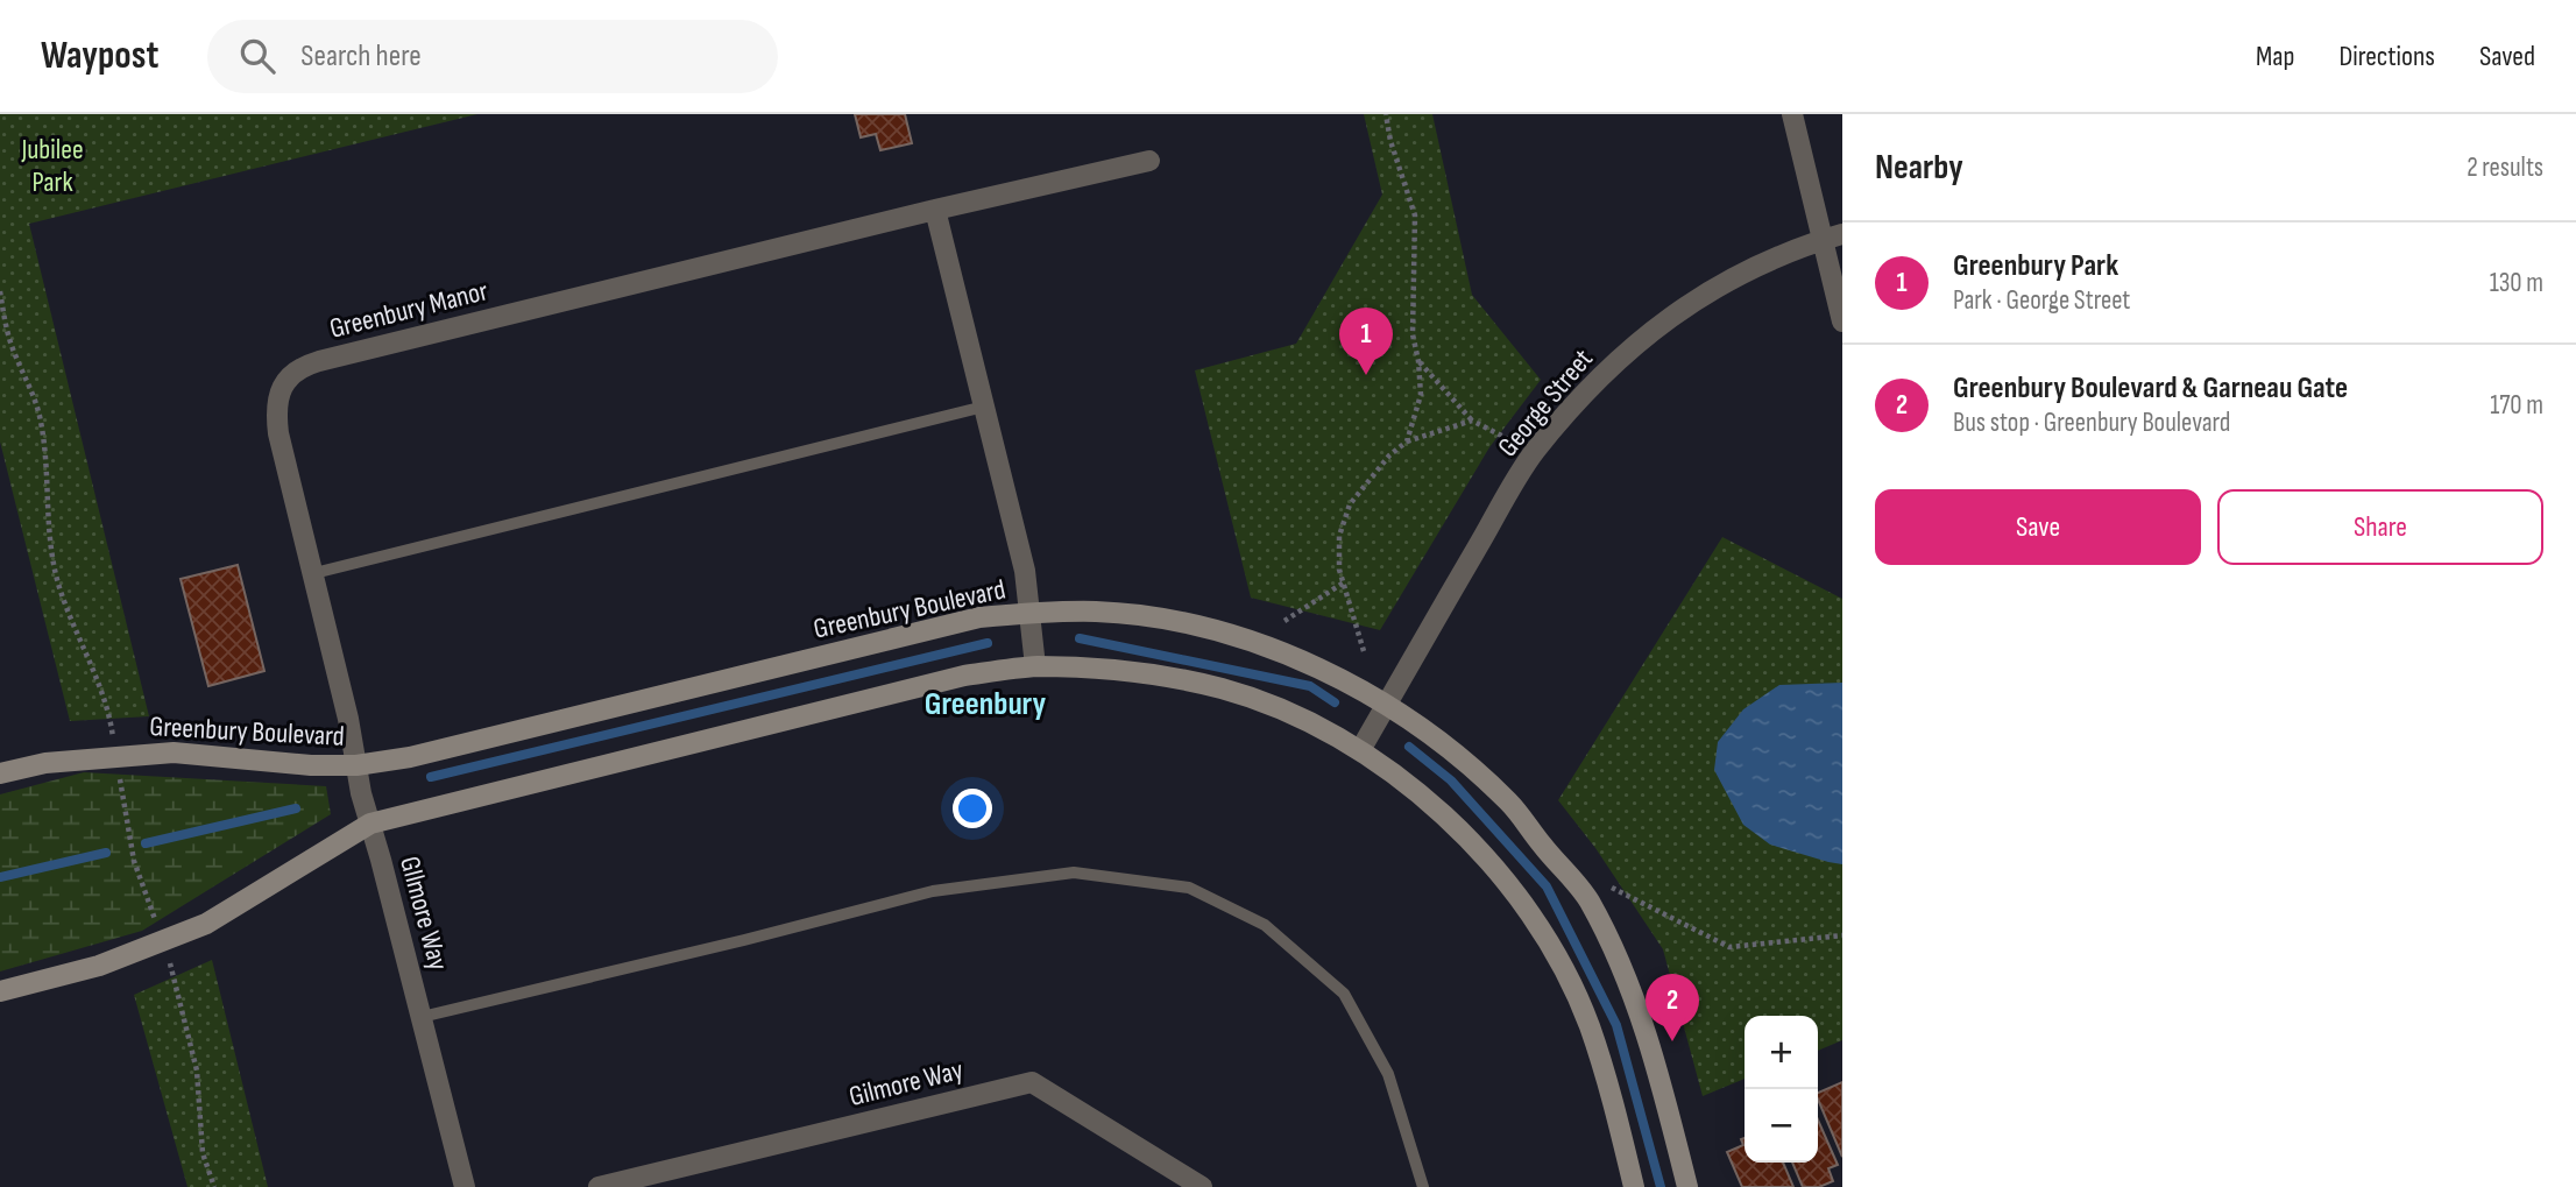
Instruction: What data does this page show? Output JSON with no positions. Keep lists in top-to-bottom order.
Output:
{
  "streets": {
    "street": [
      "Greenbury Manor",
      "George Street",
      "Greenbury Boulevard",
      "GIlmore Way",
      "Gilmore Way"
    ]
  },
  "crossings": [
    ["Greenbury Manor", "Greenbury Boulevard"],
    ["Greenbury Manor", "GIlmore Way"],
    ["George Street", "Greenbury Boulevard"],
    ["Greenbury Boulevard", "GIlmore Way"],
    ["GIlmore Way", "Gilmore Way"]
  ],
  "districts": ["Greenbury"],
  "parks": ["Jubilee Park"],
  "page": {
    "header": "Waypost",
    "search": "Search here",
    "nav": ["Map", "Directions", "Saved"],
    "heading": ["Nearby", "2 results"],
    "list": [
      {
        "mark": "1",
        "name": "Greenbury Park",
        "note": "Park · George Street",
        "value": "130 m"
      },
      {
        "mark": "2",
        "name": "Greenbury Boulevard & Garneau Gate",
        "note": "Bus stop · Greenbury Boulevard",
        "value": "170 m"
      }
    ],
    "pins": ["1", "2"],
    "buttons": ["Save", "Share"],
    "map_buttons": ["+", "−"]
  }
}
